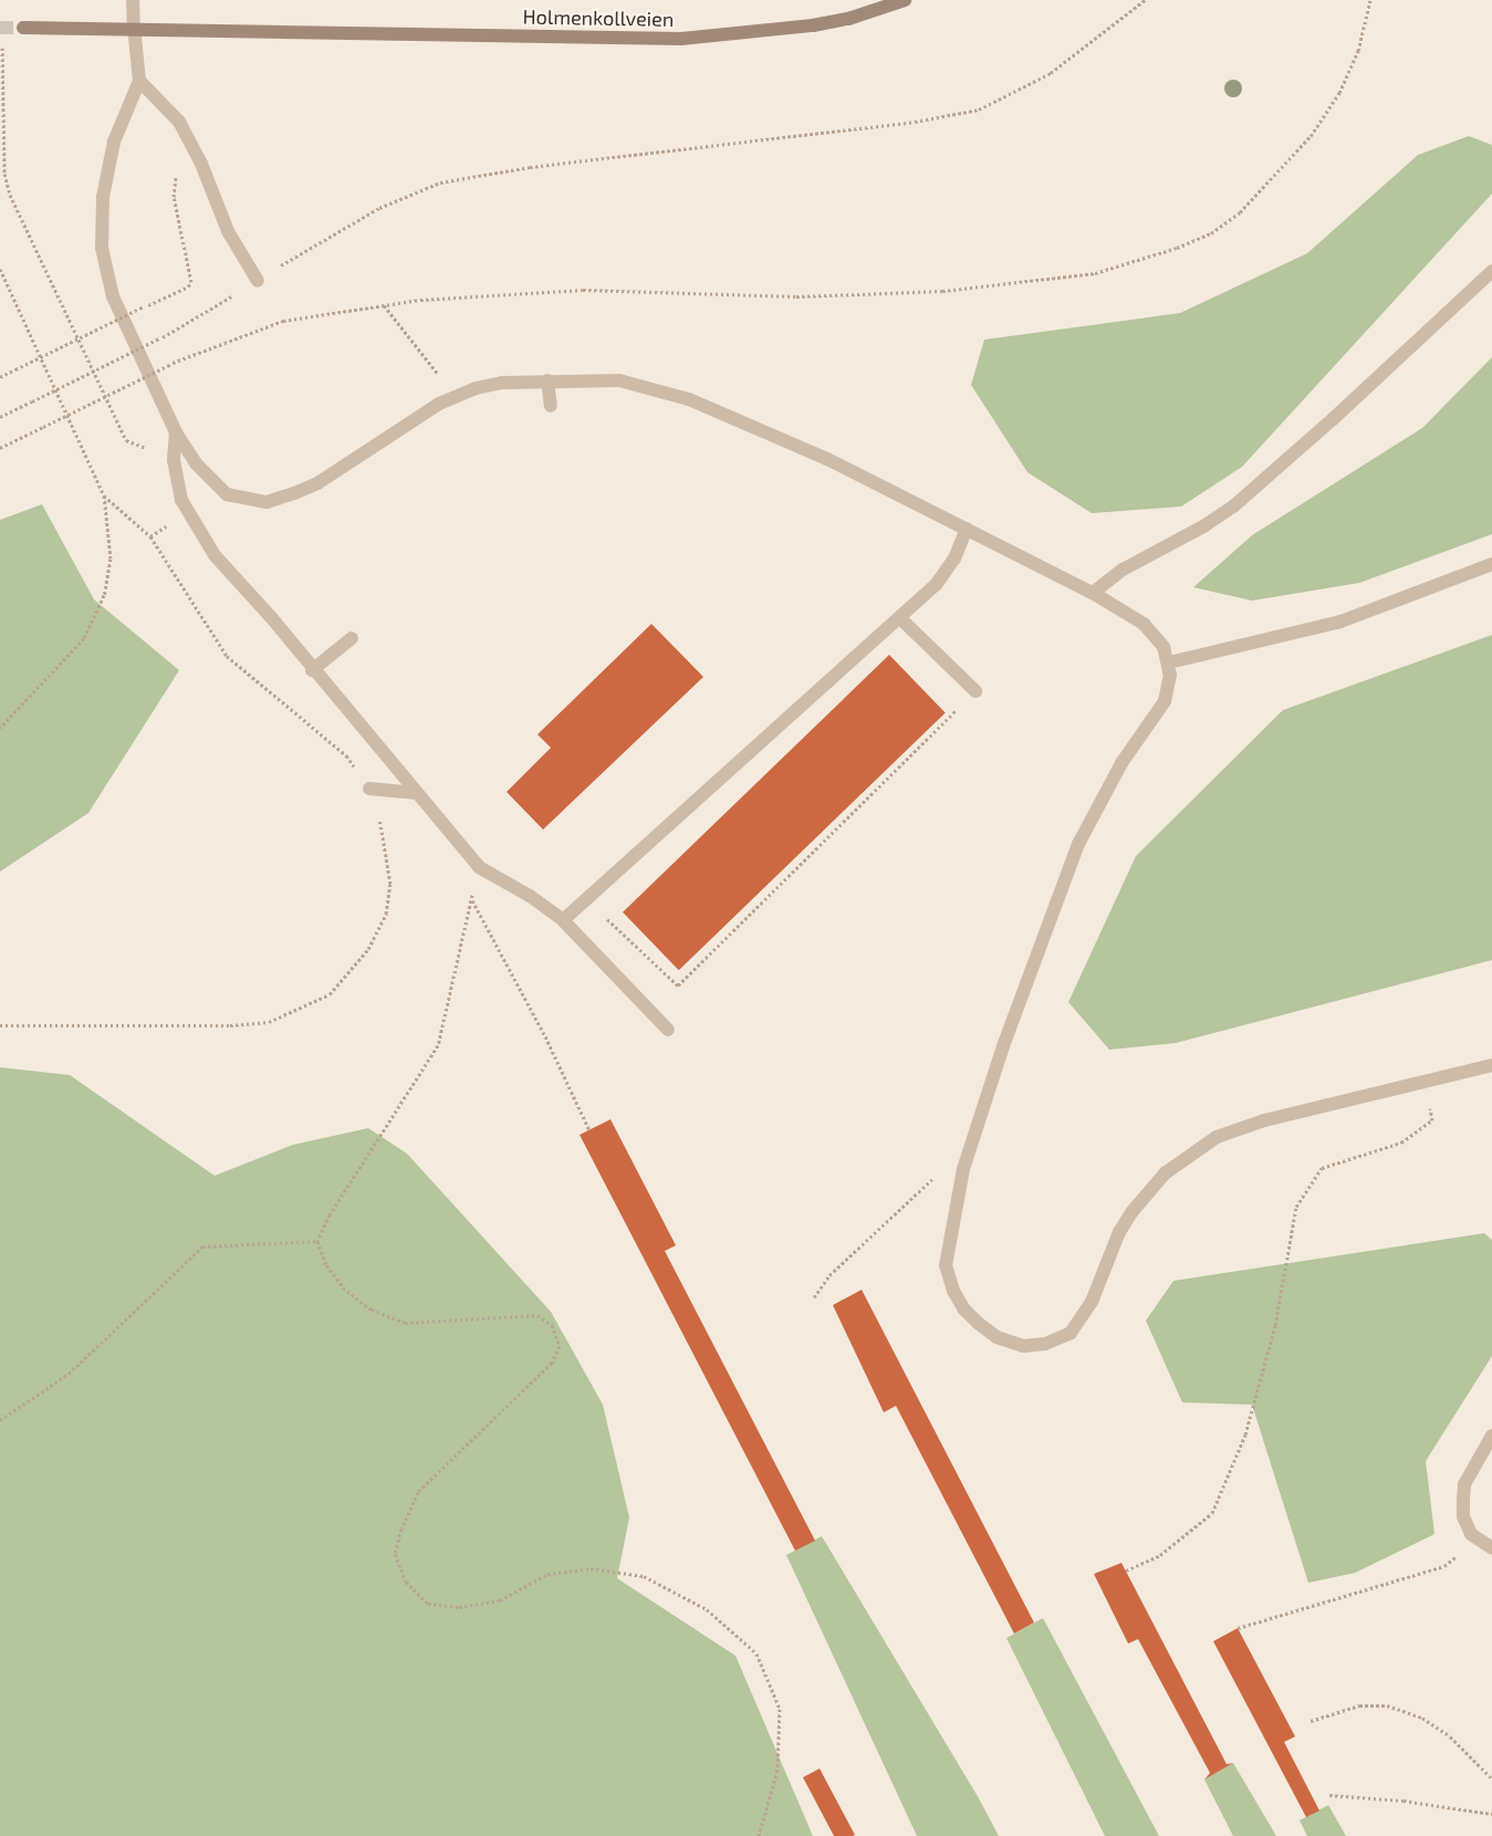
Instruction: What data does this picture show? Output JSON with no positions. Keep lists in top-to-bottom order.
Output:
{
  "streets": {
    "main road": ["Holmenkollveien"]
  }
}
